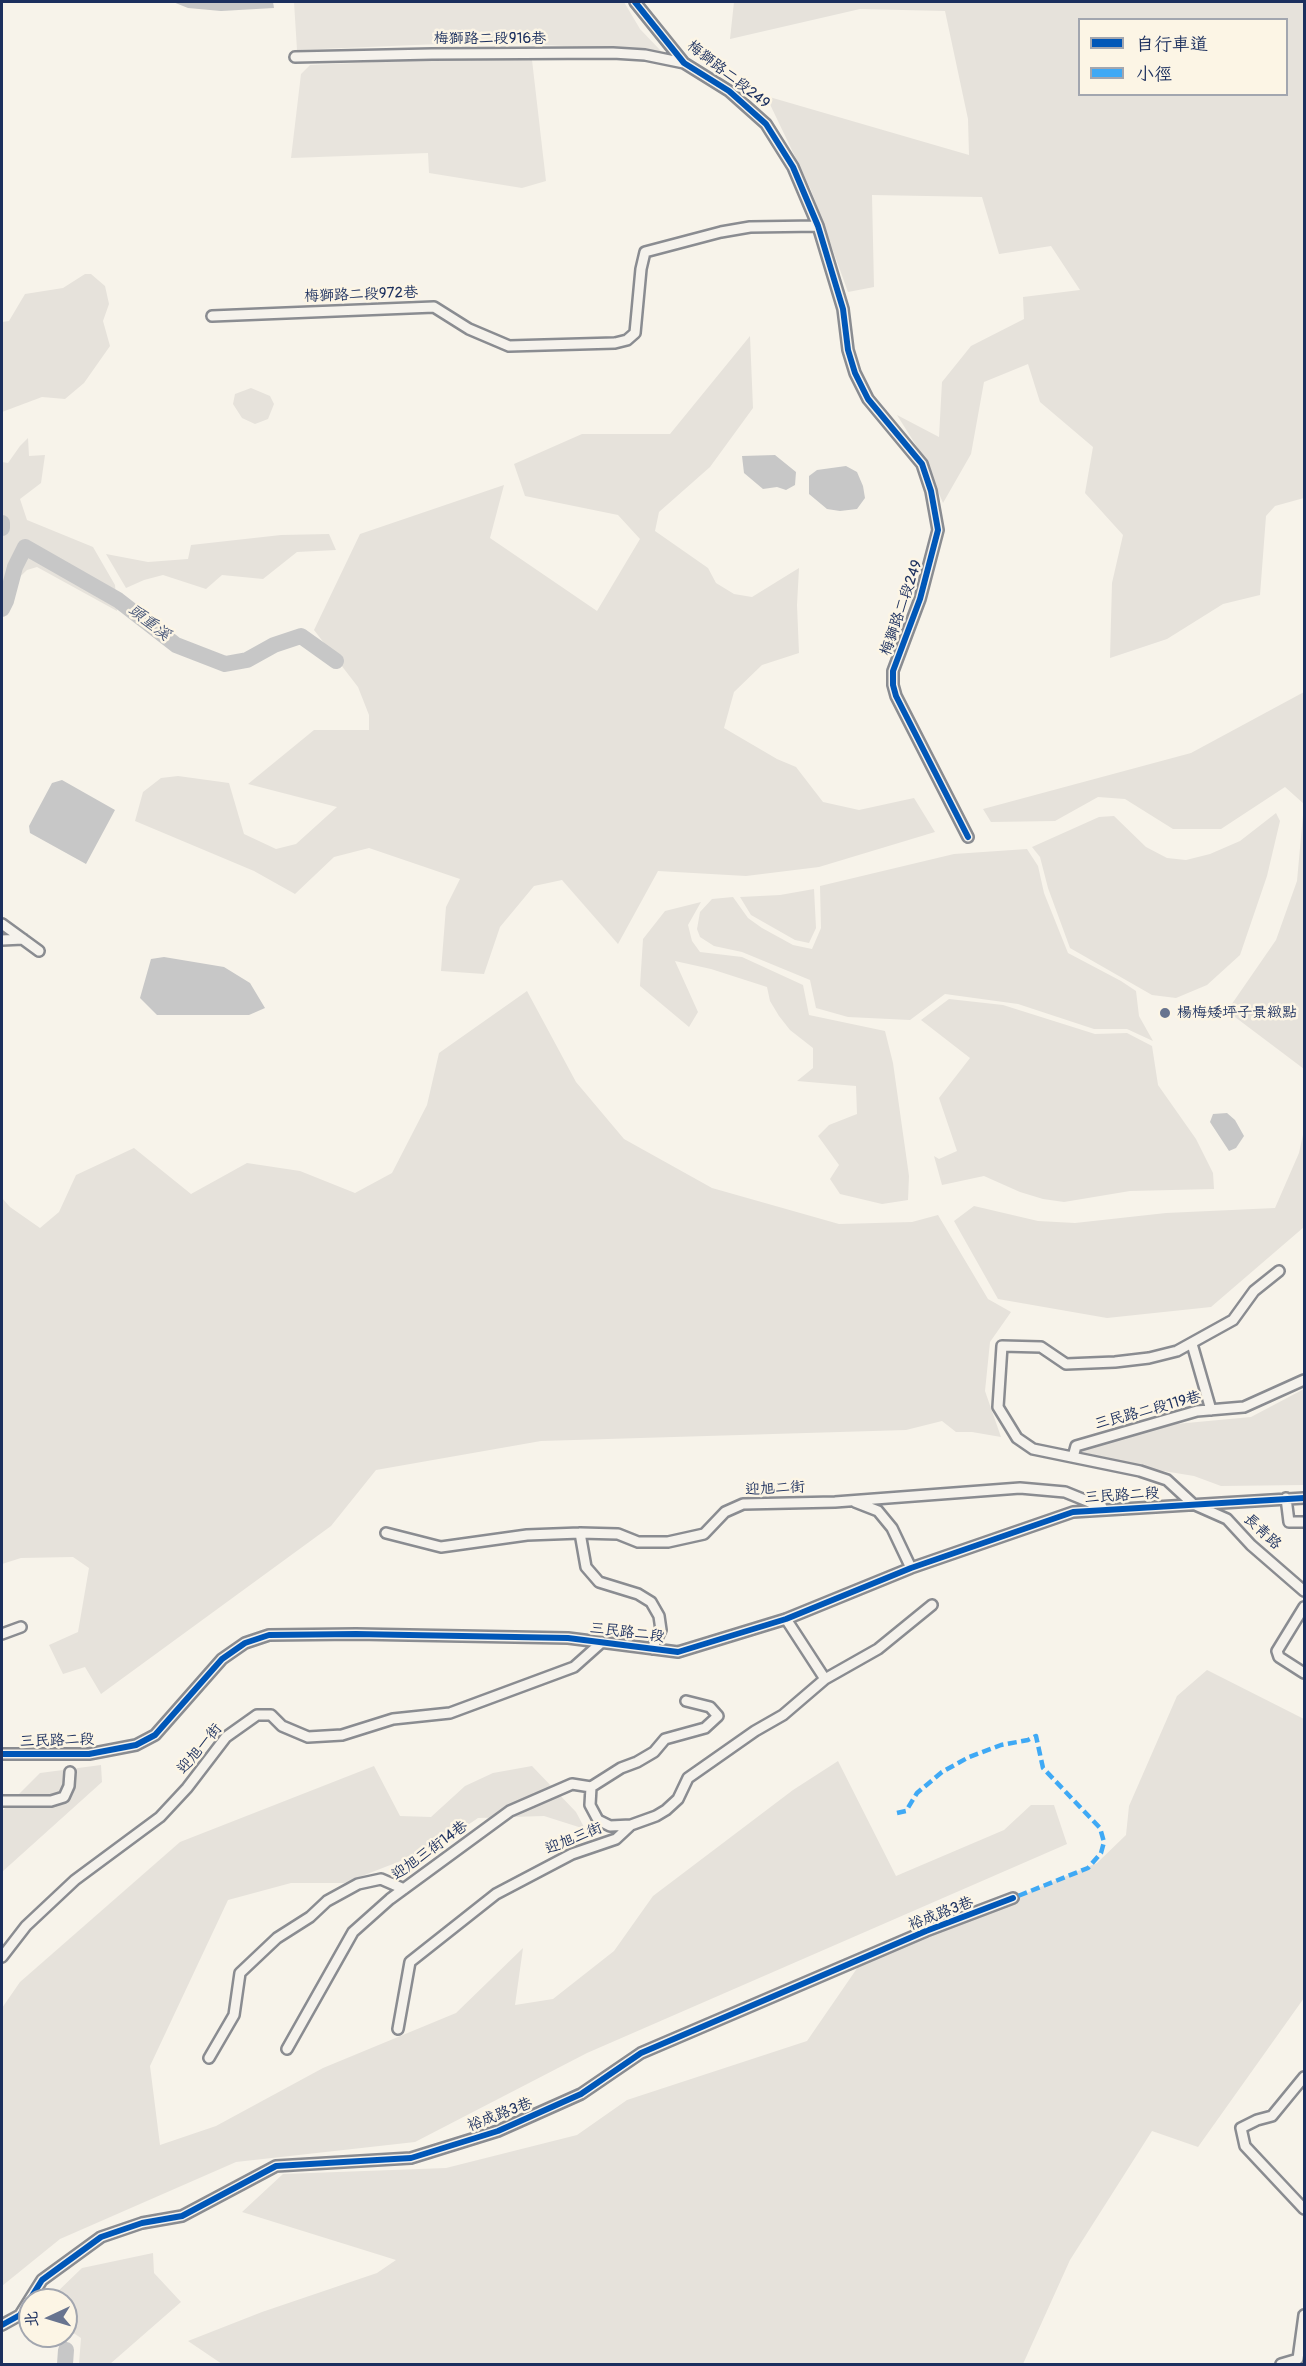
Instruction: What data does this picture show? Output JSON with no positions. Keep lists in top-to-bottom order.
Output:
{
  "streets": {
    "street": [
      "梅獅路二段916巷",
      "梅獅路二段249",
      "梅獅路二段972巷",
      "三民路二段119巷",
      "迎旭二街",
      "三民路二段",
      "長青路",
      "迎旭一街",
      "迎旭三街",
      "迎旭三街14巷",
      "裕成路3巷"
    ]
  },
  "crossings": [
    ["梅獅路二段916巷", "梅獅路二段249"],
    ["梅獅路二段249", "梅獅路二段972巷"],
    ["迎旭二街", "三民路二段"],
    ["三民路二段", "長青路"],
    ["三民路二段", "迎旭一街"]
  ],
  "water": ["頭重溪"],
  "places": ["楊梅矮坪子景緻點"],
  "legend": ["自行車道", "小徑"],
  "north": "left"
}
